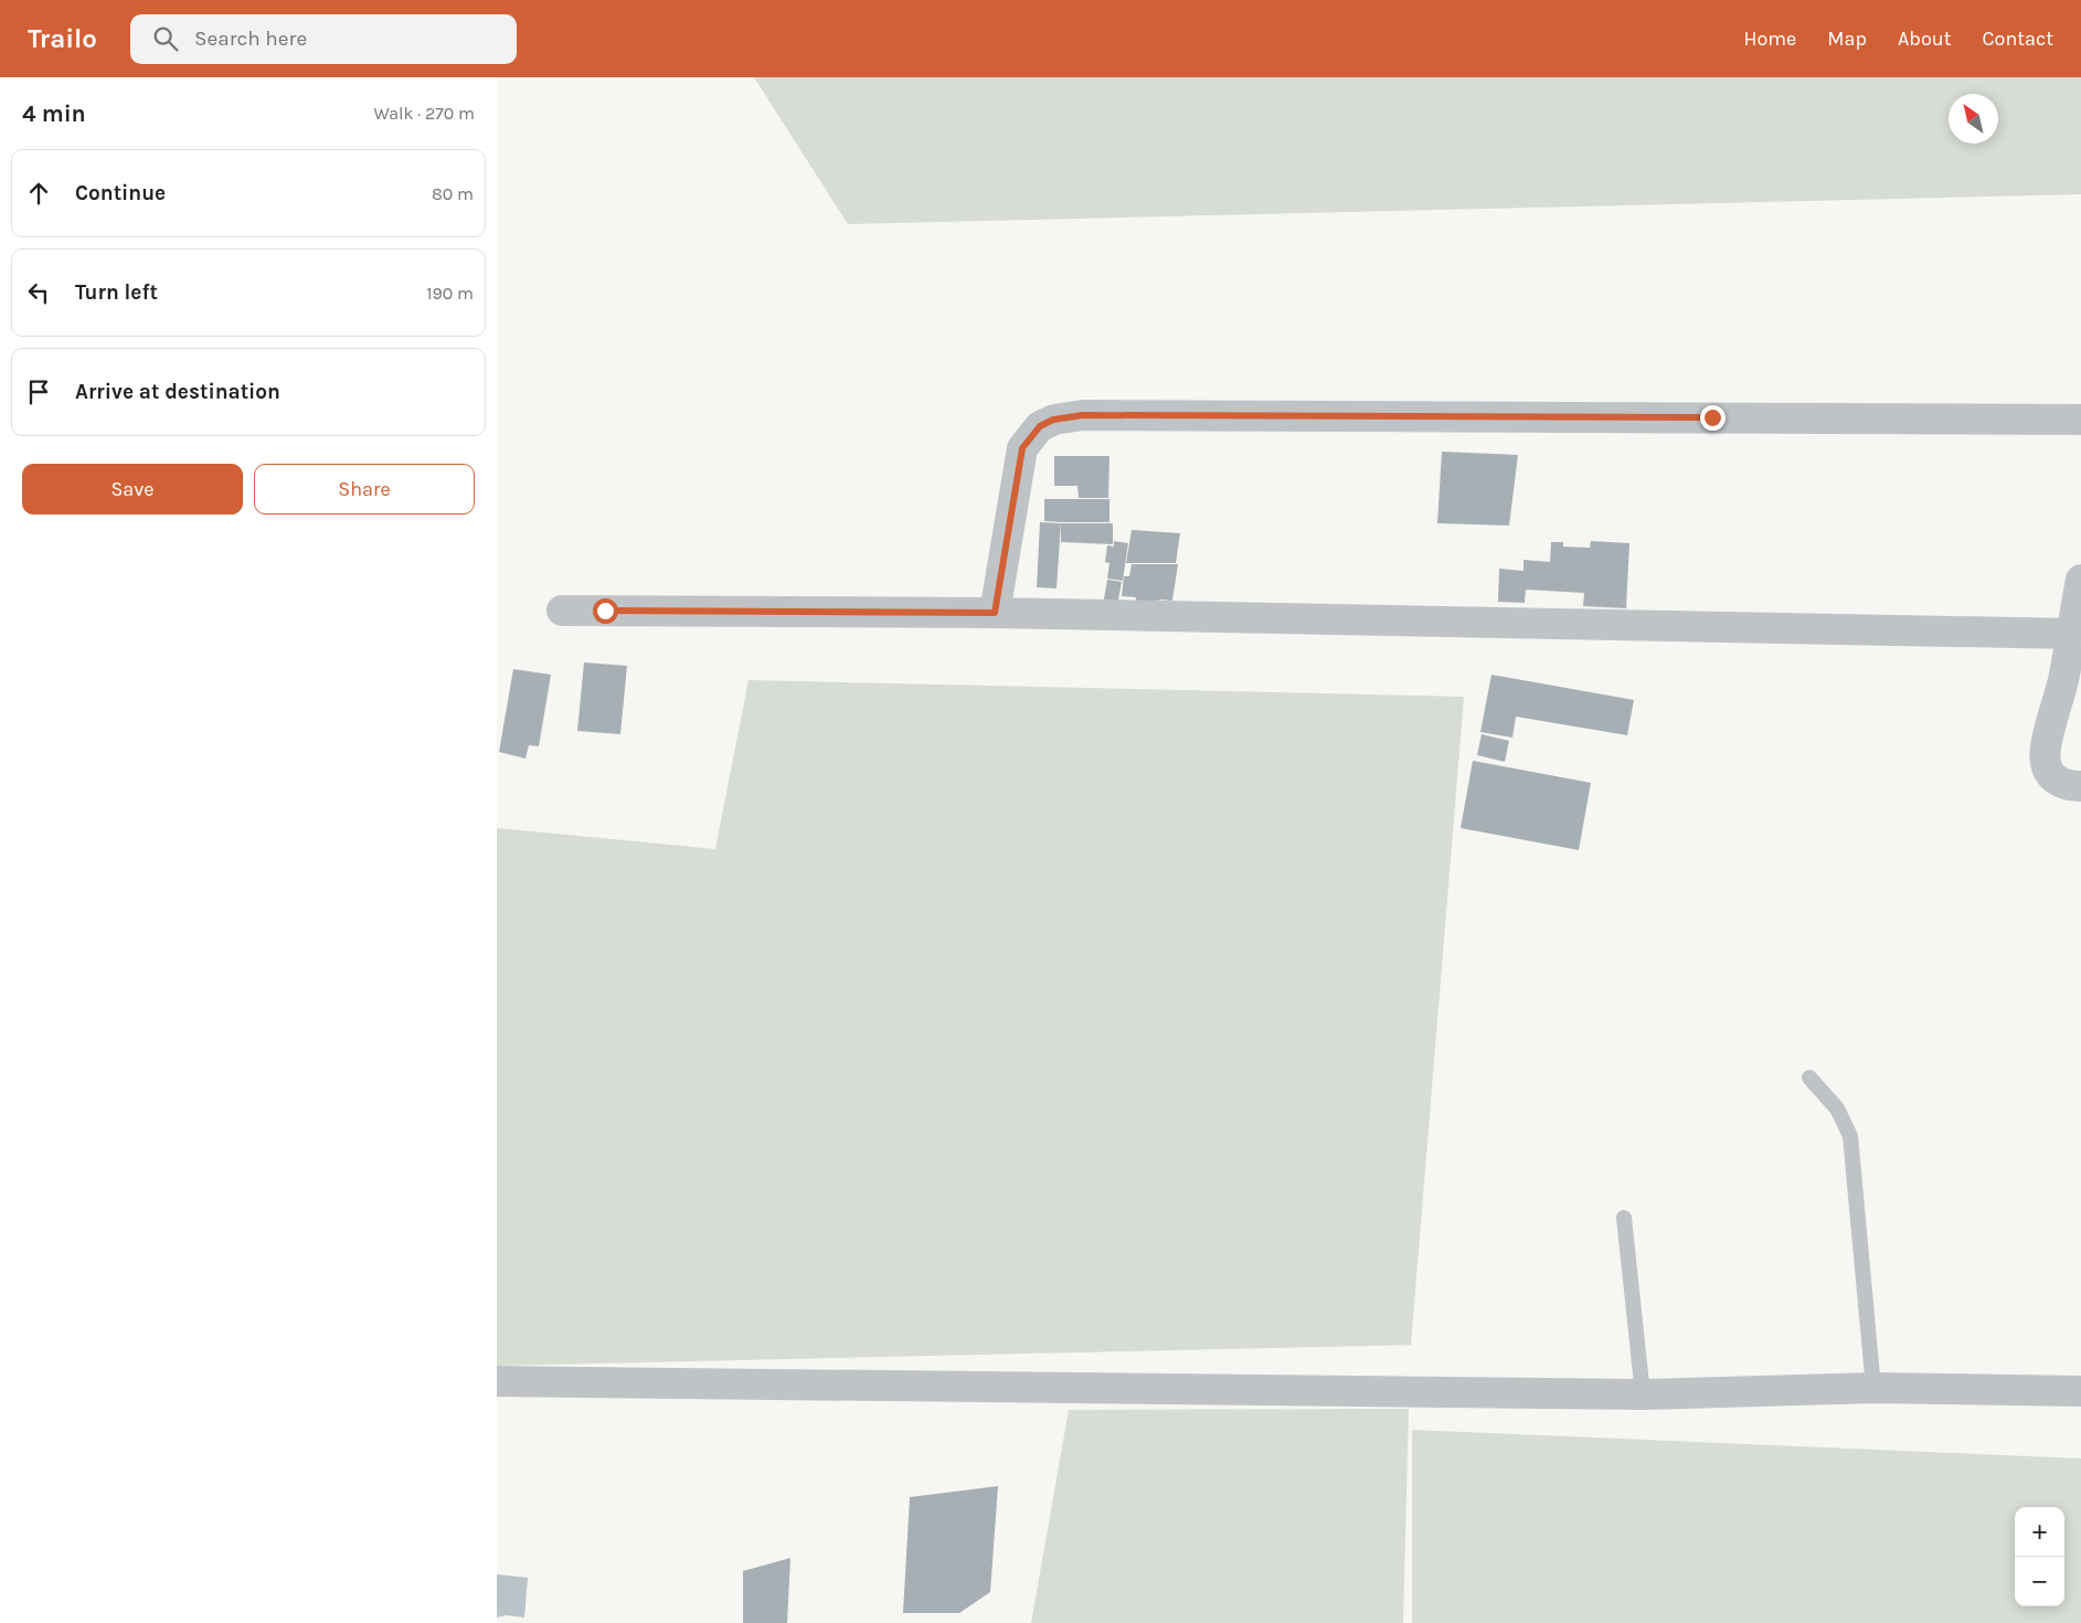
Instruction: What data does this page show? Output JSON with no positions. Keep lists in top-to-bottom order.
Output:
{
  "north": "top left",
  "page": {
    "header": "Trailo",
    "search": "Search here",
    "nav": [
      "Home",
      "Map",
      "About",
      "Contact"
    ],
    "heading": ["4 min", "Walk · 270 m"],
    "list": [
      ["Continue", "80 m"],
      ["Turn left", "190 m"],
      "Arrive at destination"
    ],
    "buttons": ["Save", "Share"],
    "map_buttons": ["+", "−"]
  }
}
